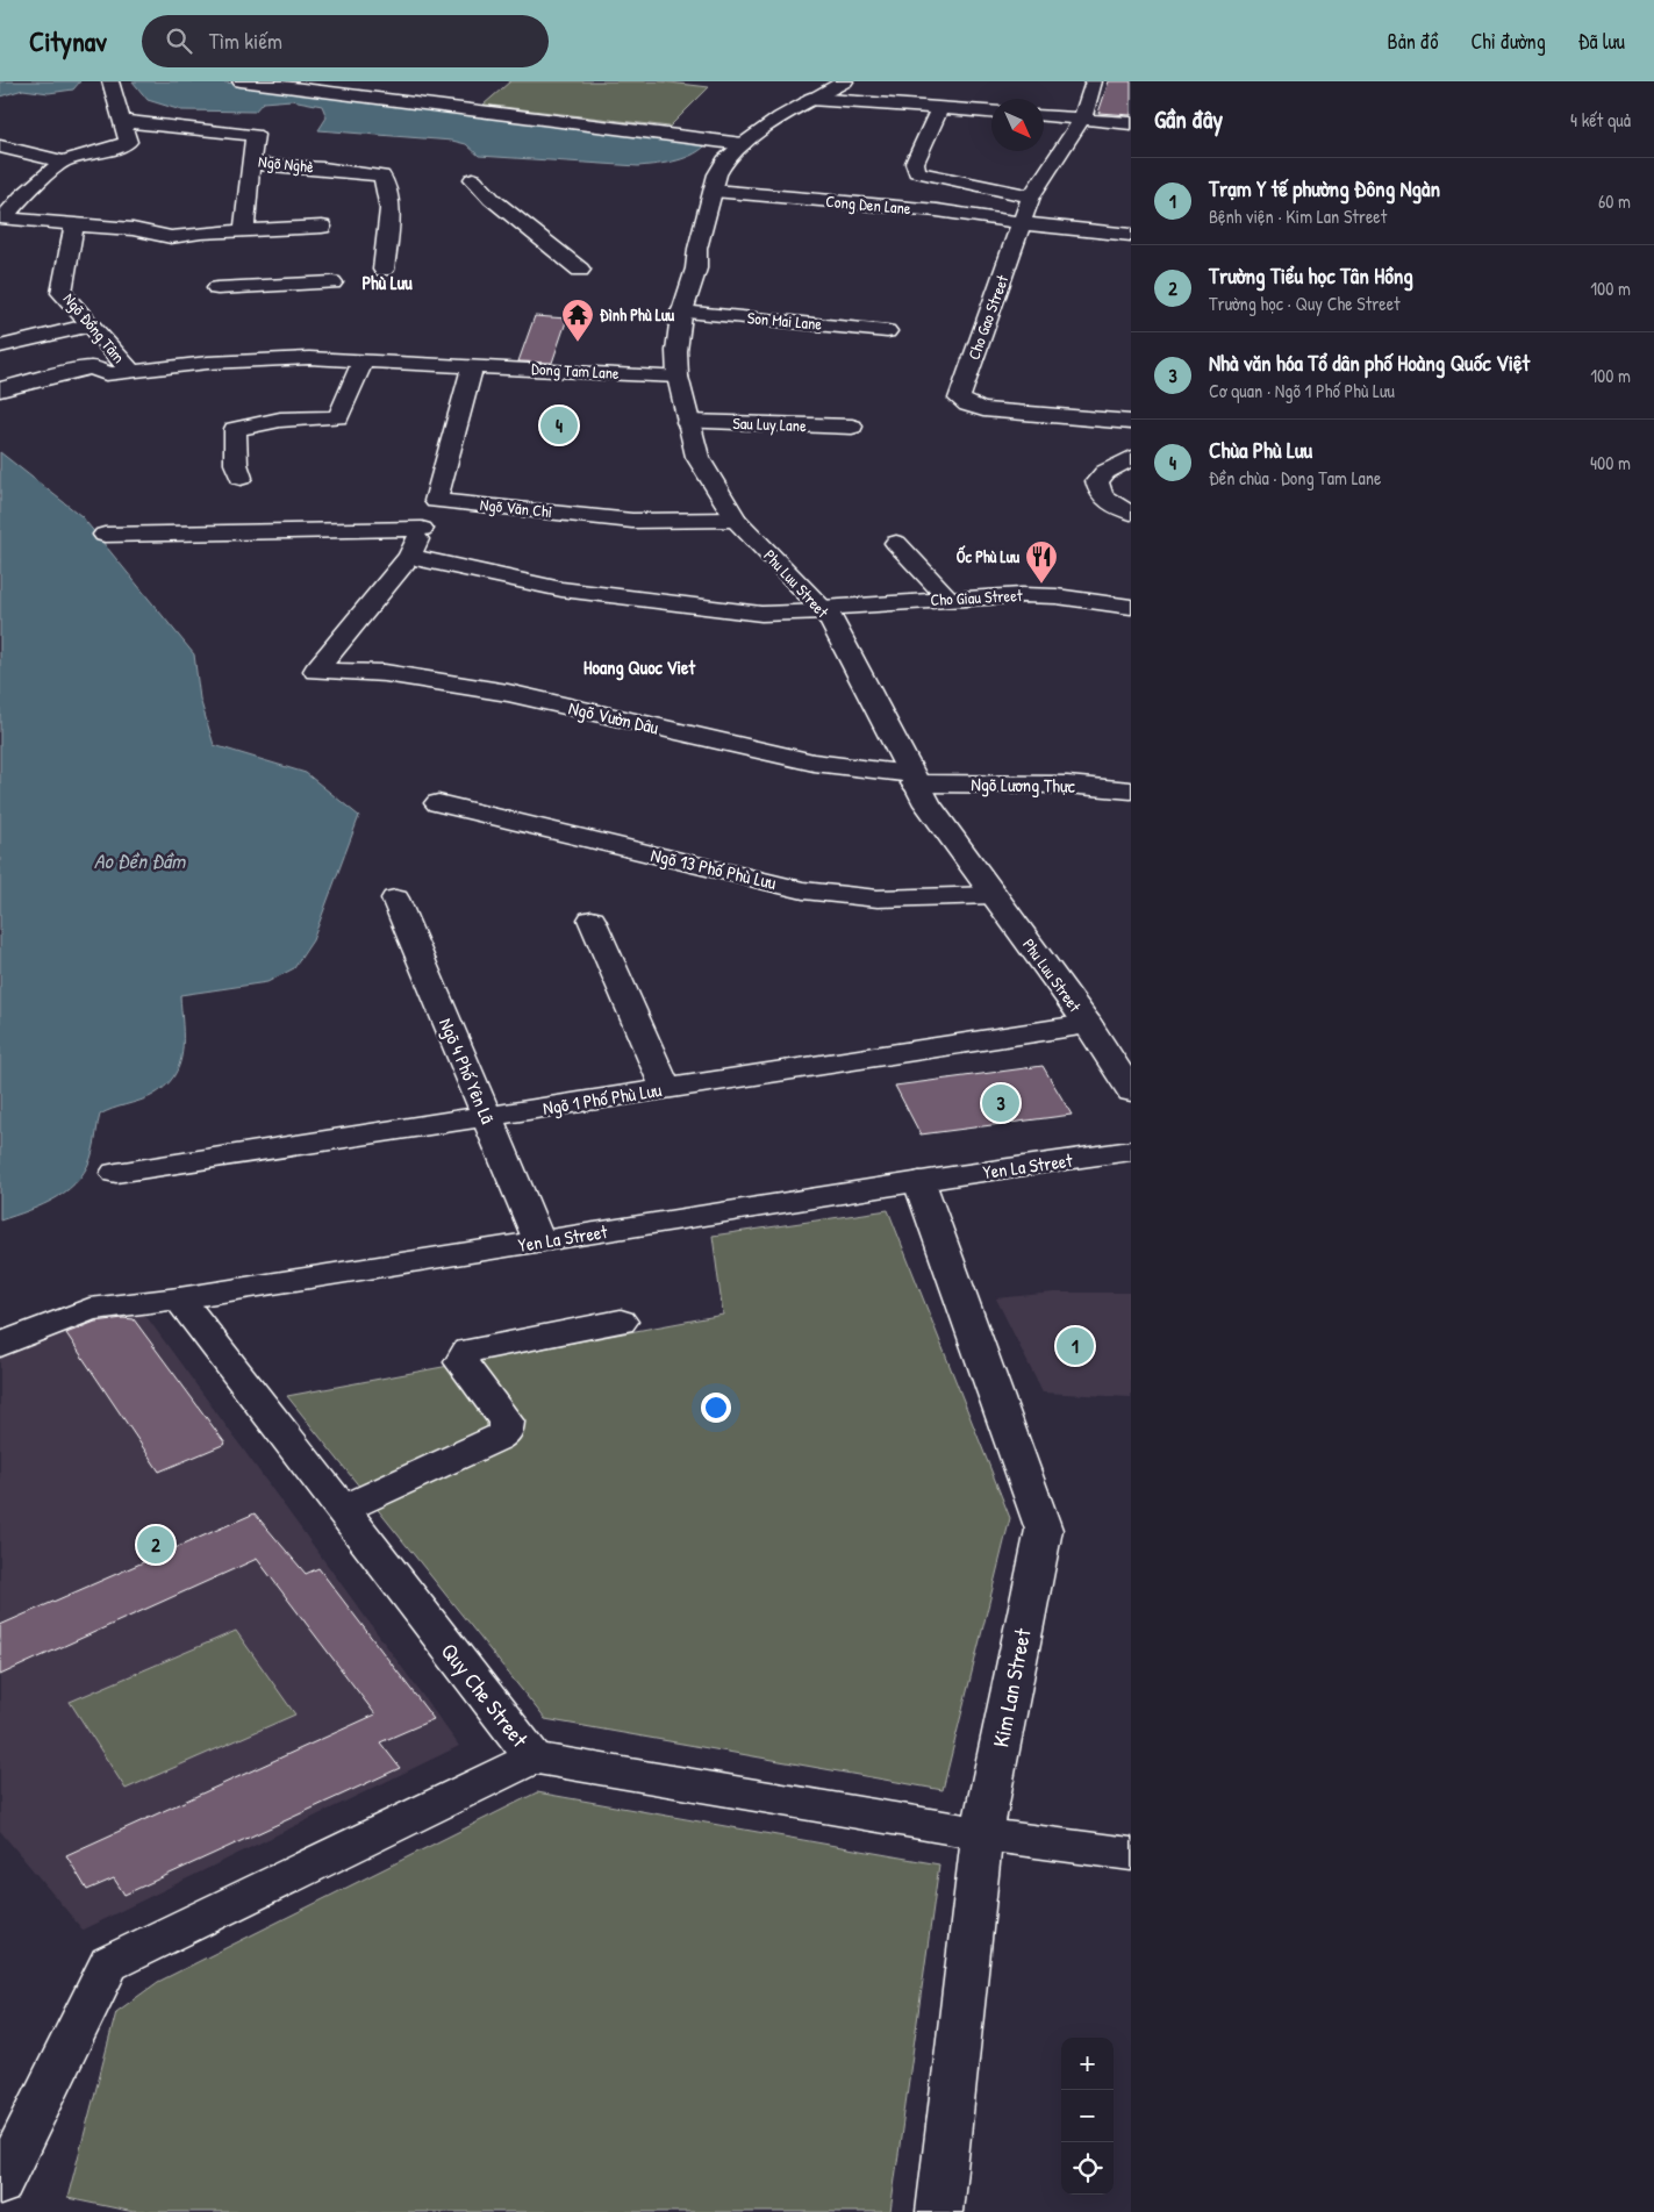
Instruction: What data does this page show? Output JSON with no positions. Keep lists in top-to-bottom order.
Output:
{
  "streets": {
    "street": [
      "Ngõ Nghè",
      "Cong Den Lane",
      "Cho Gao Street",
      "Son Mai Lane",
      "Ngõ Đồng Tâm",
      "Dong Tam Lane",
      "Sau Luy Lane",
      "Ngõ Văn Chỉ",
      "Phu Luu Street",
      "Cho Giau Street",
      "Ngõ Vườn Dâu",
      "Ngõ Lương Thực",
      "Ngõ 13 Phố Phù Lưu",
      "Ngõ 4 Phố Yên Lã",
      "Ngõ 1 Phố Phù Lưu",
      "Yen La Street",
      "Kim Lan Street",
      "Quy Che Street"
    ]
  },
  "crossings": [
    ["Cong Den Lane", "Cho Gao Street"],
    ["Cong Den Lane", "Phu Luu Street"],
    ["Son Mai Lane", "Phu Luu Street"],
    ["Ngõ Đồng Tâm", "Dong Tam Lane"],
    ["Dong Tam Lane", "Phu Luu Street"],
    ["Sau Luy Lane", "Phu Luu Street"],
    ["Ngõ Văn Chỉ", "Phu Luu Street"],
    ["Phu Luu Street", "Cho Giau Street"],
    ["Phu Luu Street", "Ngõ Vườn Dâu"],
    ["Phu Luu Street", "Ngõ Lương Thực"],
    ["Phu Luu Street", "Ngõ 13 Phố Phù Lưu"],
    ["Phu Luu Street", "Ngõ 1 Phố Phù Lưu"],
    ["Cho Giau Street", "Ngõ Vườn Dâu"],
    ["Ngõ Vườn Dâu", "Ngõ Lương Thực"],
    ["Ngõ 4 Phố Yên Lã", "Ngõ 1 Phố Phù Lưu"],
    ["Ngõ 4 Phố Yên Lã", "Yen La Street"],
    ["Yen La Street", "Kim Lan Street"],
    ["Yen La Street", "Quy Che Street"],
    ["Kim Lan Street", "Quy Che Street"]
  ],
  "districts": ["Phù Lưu", "Hoang Quoc Viet"],
  "water": ["Ao Đền Đầm"],
  "places": {
    "temple": ["Đình Phù Lưu"],
    "restaurant": ["Ốc Phù Lưu"]
  },
  "north": "bottom right",
  "page": {
    "header": "Citynav",
    "search": "Tìm kiếm",
    "nav": ["Bản đồ", "Chỉ đường", "Đã lưu"],
    "heading": ["Gần đây", "4 kết quả"],
    "list": [
      {
        "mark": "1",
        "name": "Trạm Y tế phường Đông Ngàn",
        "note": "Bệnh viện · Kim Lan Street",
        "value": "60 m"
      },
      {
        "mark": "2",
        "name": "Trường Tiểu học Tân Hồng",
        "note": "Trường học · Quy Che Street",
        "value": "100 m"
      },
      {
        "mark": "3",
        "name": "Nhà văn hóa Tổ dân phố Hoàng Quốc Việt",
        "note": "Cơ quan · Ngõ 1 Phố Phù Lưu",
        "value": "100 m"
      },
      {
        "mark": "4",
        "name": "Chùa Phù Lưu",
        "note": "Đền chùa · Dong Tam Lane",
        "value": "400 m"
      }
    ],
    "pins": [
      "4",
      "3",
      "1",
      "2"
    ],
    "map_buttons": ["+", "−"]
  }
}
